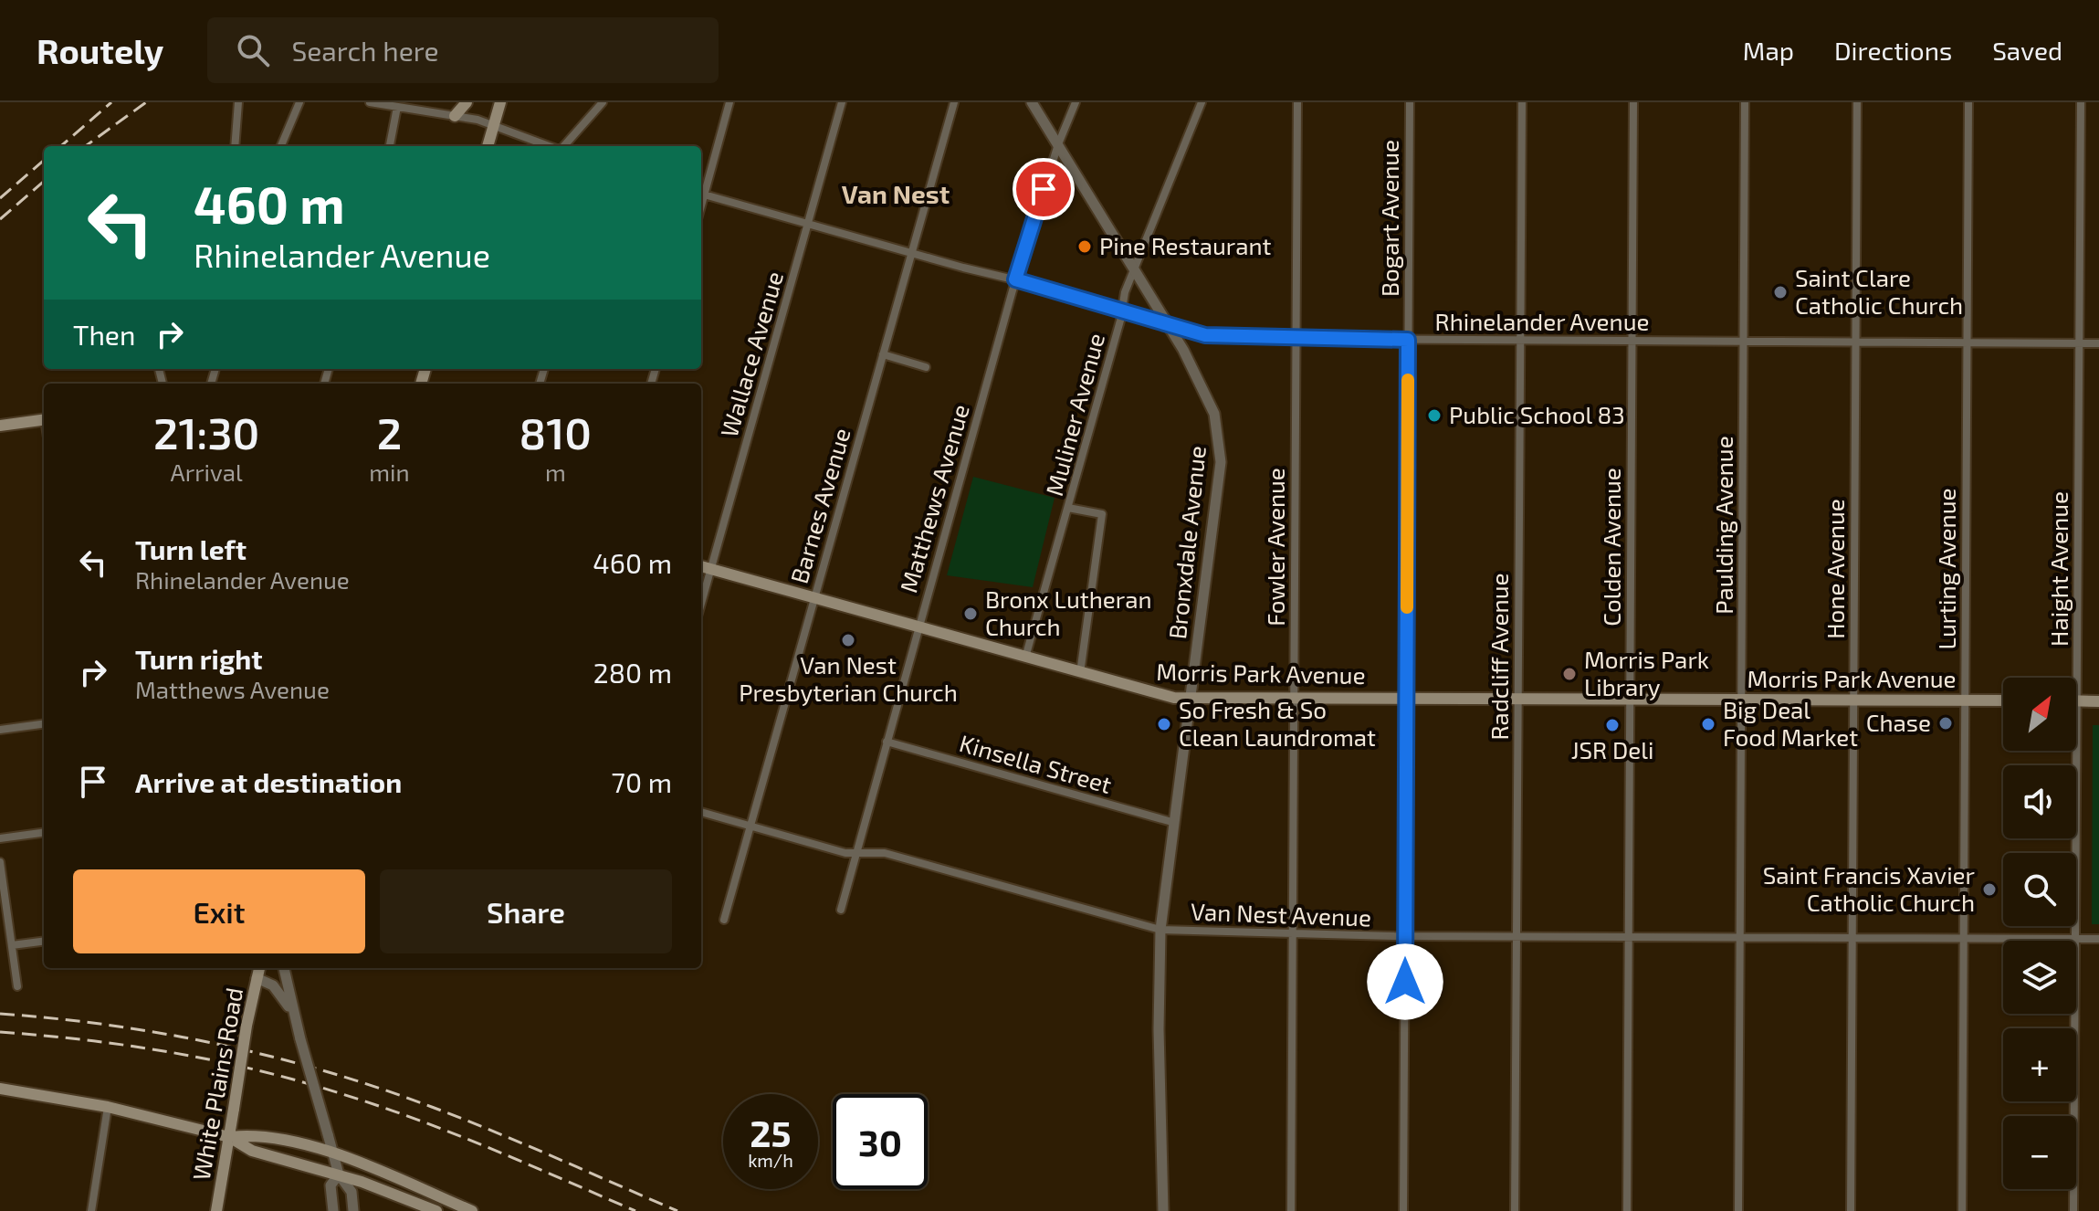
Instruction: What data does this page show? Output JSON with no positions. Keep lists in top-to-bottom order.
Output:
{
  "streets": {
    "main road": ["Morris Park Avenue", "White Plains Road"],
    "street": [
      "Bogart Avenue",
      "Rhinelander Avenue",
      "Wallace Avenue",
      "Muliner Avenue",
      "Matthews Avenue",
      "Barnes Avenue",
      "Paulding Avenue",
      "Bronxdale Avenue",
      "Fowler Avenue",
      "Colden Avenue",
      "Hone Avenue",
      "Lurting Avenue",
      "Haight Avenue",
      "Radcliff Avenue",
      "Kinsella Street",
      "Van Nest Avenue"
    ]
  },
  "crossings": [
    ["Bogart Avenue", "Rhinelander Avenue"],
    ["Bogart Avenue", "Morris Park Avenue"],
    ["Bogart Avenue", "Van Nest Avenue"],
    ["Rhinelander Avenue", "Wallace Avenue"],
    ["Rhinelander Avenue", "Muliner Avenue"],
    ["Rhinelander Avenue", "Matthews Avenue"],
    ["Rhinelander Avenue", "Barnes Avenue"],
    ["Rhinelander Avenue", "Paulding Avenue"],
    ["Rhinelander Avenue", "Bronxdale Avenue"],
    ["Rhinelander Avenue", "Fowler Avenue"],
    ["Rhinelander Avenue", "Colden Avenue"],
    ["Rhinelander Avenue", "Hone Avenue"],
    ["Rhinelander Avenue", "Lurting Avenue"],
    ["Rhinelander Avenue", "Haight Avenue"],
    ["Rhinelander Avenue", "Radcliff Avenue"],
    ["Wallace Avenue", "Morris Park Avenue"],
    ["Muliner Avenue", "Bronxdale Avenue"],
    ["Muliner Avenue", "Morris Park Avenue"],
    ["Matthews Avenue", "Bronxdale Avenue"],
    ["Matthews Avenue", "Morris Park Avenue"],
    ["Matthews Avenue", "Kinsella Street"],
    ["Matthews Avenue", "Van Nest Avenue"],
    ["Barnes Avenue", "Morris Park Avenue"],
    ["Barnes Avenue", "Van Nest Avenue"],
    ["Paulding Avenue", "Morris Park Avenue"],
    ["Paulding Avenue", "Van Nest Avenue"],
    ["Bronxdale Avenue", "Morris Park Avenue"],
    ["Bronxdale Avenue", "Kinsella Street"],
    ["Bronxdale Avenue", "Van Nest Avenue"],
    ["Fowler Avenue", "Morris Park Avenue"],
    ["Fowler Avenue", "Van Nest Avenue"],
    ["Colden Avenue", "Morris Park Avenue"],
    ["Colden Avenue", "Van Nest Avenue"],
    ["Hone Avenue", "Morris Park Avenue"],
    ["Hone Avenue", "Van Nest Avenue"],
    ["Lurting Avenue", "Morris Park Avenue"],
    ["Lurting Avenue", "Van Nest Avenue"],
    ["Haight Avenue", "Van Nest Avenue"],
    ["Radcliff Avenue", "Morris Park Avenue"],
    ["Radcliff Avenue", "Van Nest Avenue"]
  ],
  "districts": ["Van Nest"],
  "places": [
    "Pine Restaurant",
    "Saint Clare Catholic Church",
    "Public School 83",
    "Bronx Lutheran Church",
    "Van Nest Presbyterian Church",
    "Morris Park Library",
    "Chase",
    "So Fresh & So Clean Laundromat",
    "Big Deal Food Market",
    "JSR Deli",
    "Saint Francis Xavier Catholic Church"
  ],
  "north": "top right",
  "page": {
    "header": "Routely",
    "search": "Search here",
    "nav": ["Map", "Directions", "Saved"],
    "turn": ["460 m", "Rhinelander Avenue"],
    "then": "Then",
    "eta": [
      "21:30",
      "Arrival",
      "2",
      "min",
      "810",
      "m"
    ],
    "list": [
      {
        "name": "Turn left",
        "note": "Rhinelander Avenue",
        "value": "460 m"
      },
      {
        "name": "Turn right",
        "note": "Matthews Avenue",
        "value": "280 m"
      },
      {
        "name": "Arrive at destination",
        "value": "70 m"
      }
    ],
    "map_buttons": ["+", "−"],
    "buttons": ["Exit", "Share"],
    "speed": "25 km/h",
    "limit": "30"
  }
}
